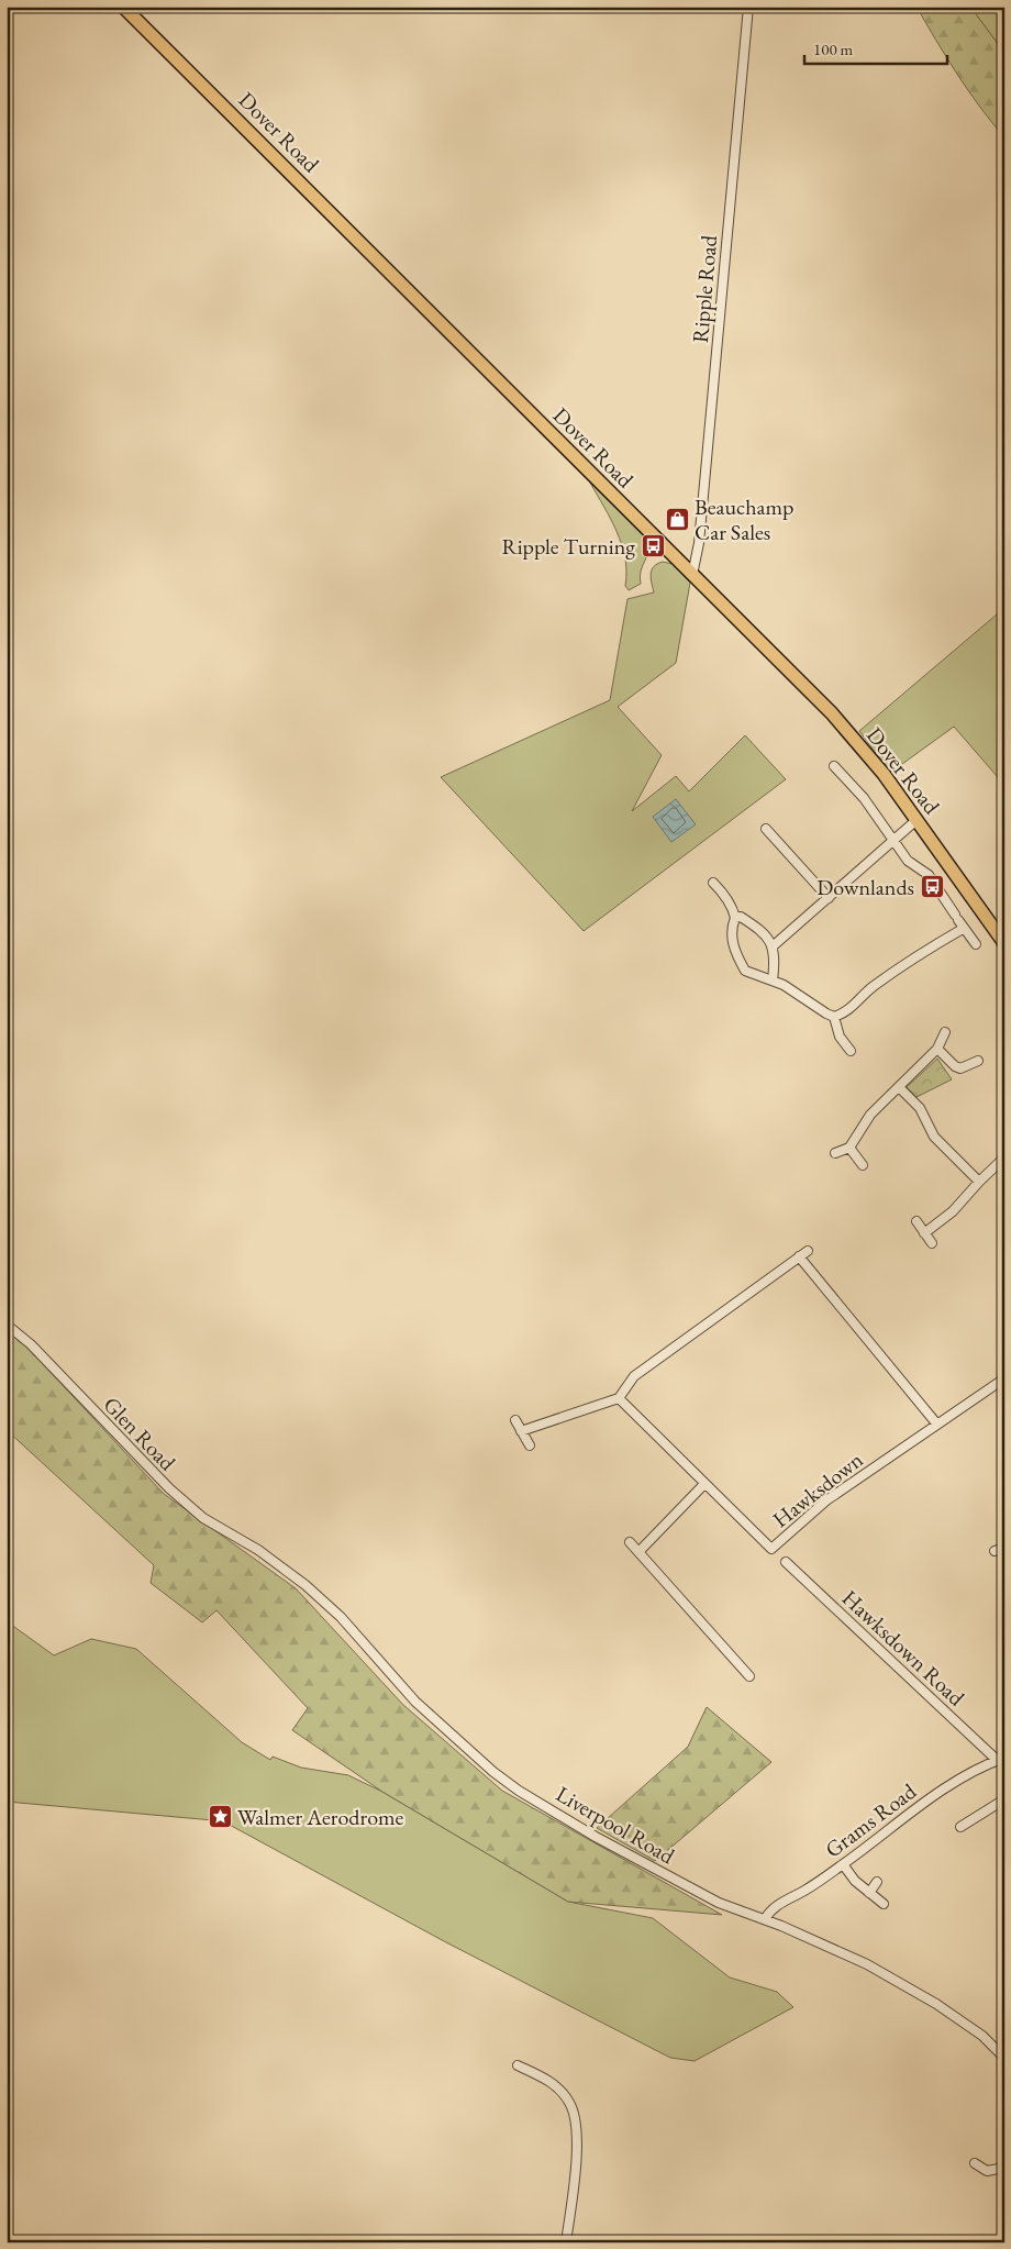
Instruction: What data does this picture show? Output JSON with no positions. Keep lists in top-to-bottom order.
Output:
{
  "streets": {
    "main road": ["Dover Road"],
    "street": [
      "Ripple Road",
      "Glen Road",
      "Hawksdown",
      "Hawksdown Road",
      "Grams Road",
      "Liverpool Road"
    ]
  },
  "crossings": [
    ["Dover Road", "Ripple Road"],
    ["Glen Road", "Liverpool Road"],
    ["Hawksdown Road", "Grams Road"],
    ["Grams Road", "Liverpool Road"]
  ],
  "places": {
    "shop": ["Beauchamp Car Sales"],
    "bus stop": ["Ripple Turning", "Downlands"],
    "place": ["Walmer Aerodrome"]
  },
  "scale_bar": "100 m"
}
